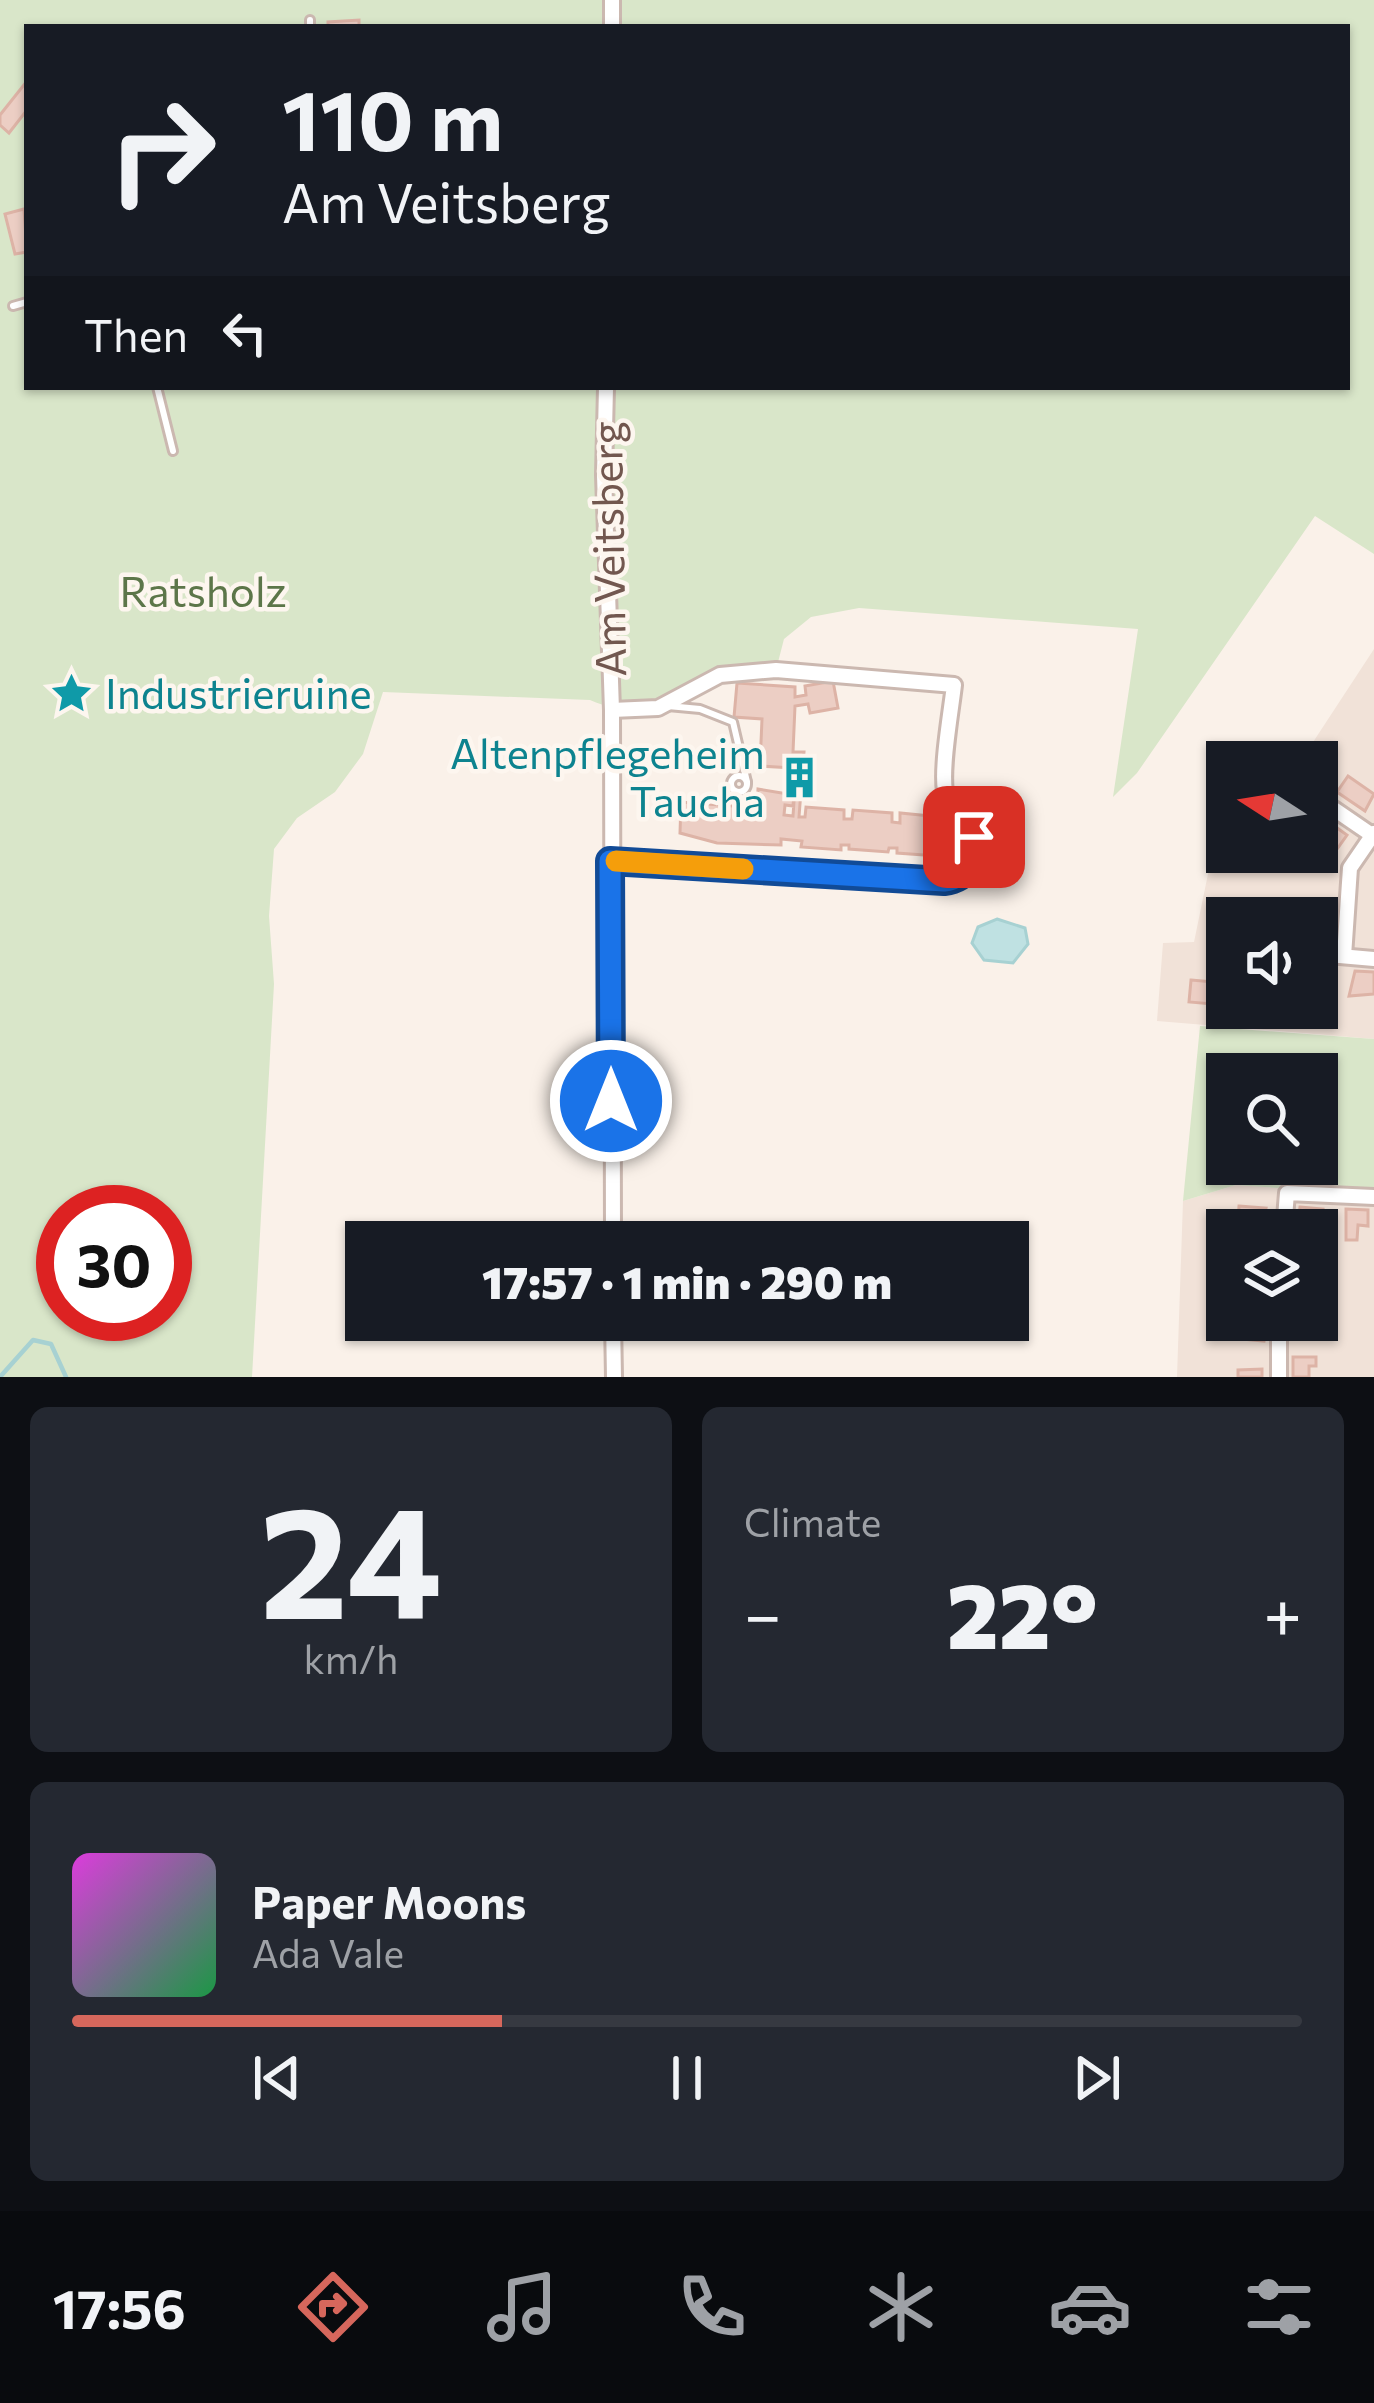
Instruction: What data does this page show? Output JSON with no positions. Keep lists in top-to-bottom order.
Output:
{
  "streets": {
    "street": ["Am Veitsberg"]
  },
  "parks": ["Ratsholz"],
  "places": {
    "place": ["Industrieruine"],
    "building": ["Altenpflegeheim Taucha"]
  },
  "north": "left",
  "page": {
    "turn": ["110 m", "Am Veitsberg"],
    "then": "Then",
    "limit": "30",
    "trip": "17:57 · 1 min · 290 m",
    "tile": [
      ["24", "km/h"],
      "Climate"
    ],
    "heat": ["−", "22°", "+"],
    "song": ["Paper Moons", "Ada Vale"],
    "tabs": "17:56"
  }
}
